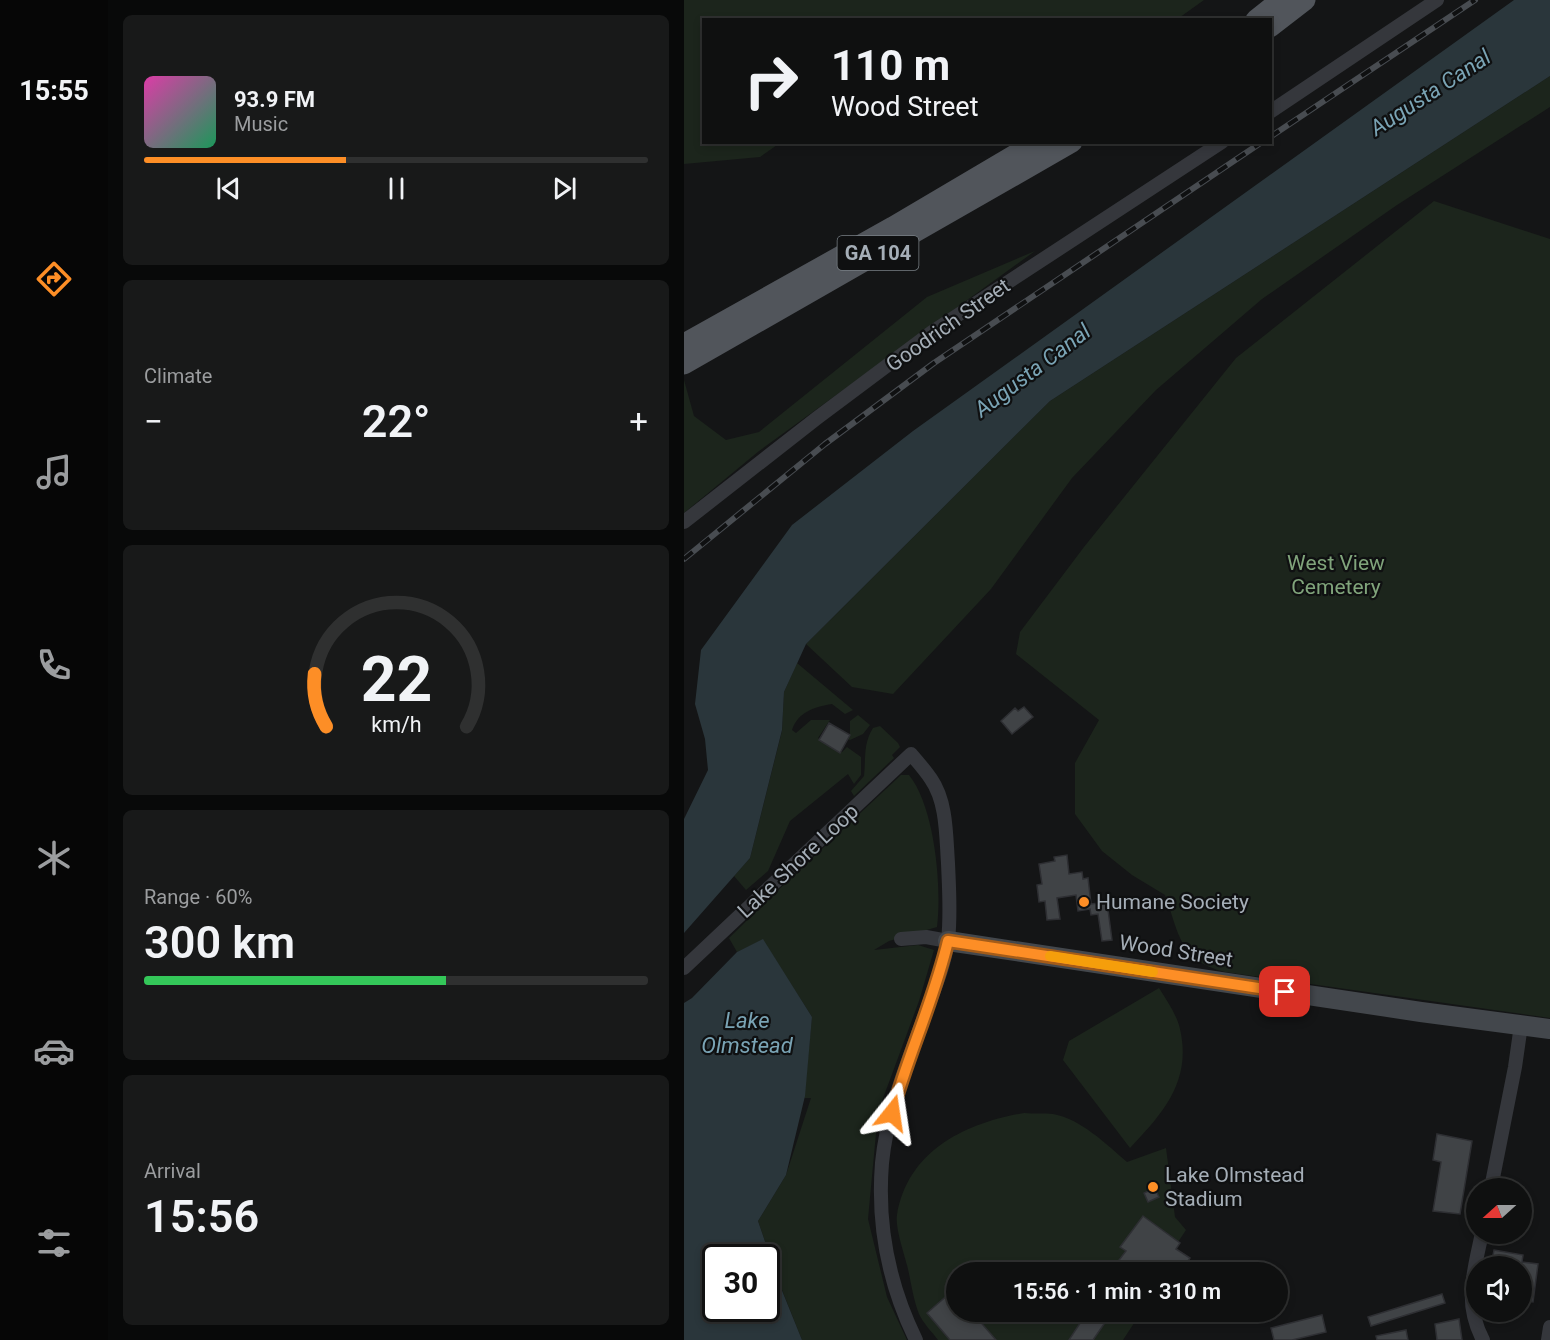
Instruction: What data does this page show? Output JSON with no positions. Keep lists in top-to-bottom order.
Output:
{
  "streets": {
    "main road": ["GA 104"],
    "street": ["Goodrich Street", "Lake Shore Loop", "Wood Street"]
  },
  "crossings": [
    ["Lake Shore Loop", "Wood Street"]
  ],
  "water": ["Augusta Canal", "Lake Olmstead"],
  "parks": ["West View Cemetery"],
  "places": ["Humane Society", "Lake Olmstead Stadium"],
  "north": "left",
  "page": {
    "tabs": "15:55",
    "turn": ["110 m", "Wood Street"],
    "song": ["93.9 FM", "Music"],
    "tile": [
      "Climate",
      ["Range · 60%", "300 km"],
      ["Arrival", "15:56"]
    ],
    "heat": ["−", "22°", "+"],
    "limit": "30",
    "trip": "15:56 · 1 min · 310 m",
    "gauge": ["22", "km/h"]
  }
}
